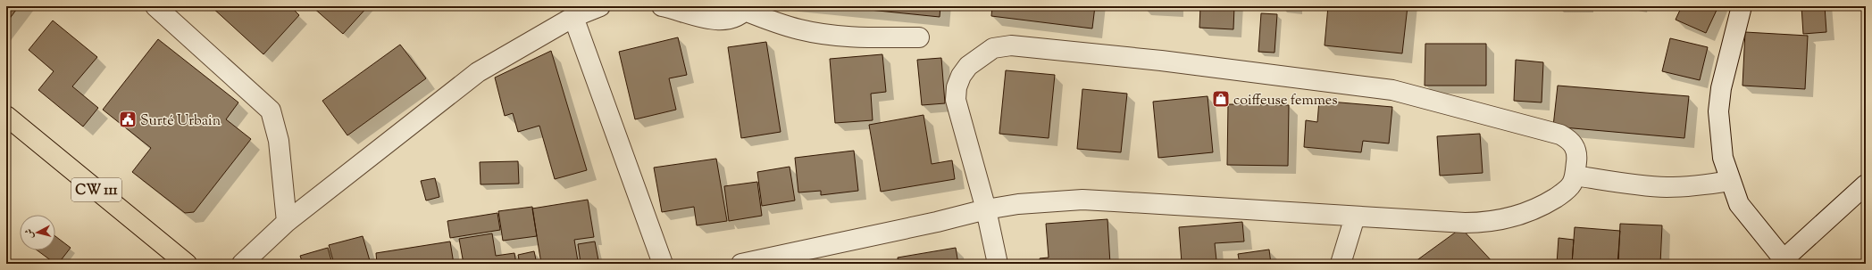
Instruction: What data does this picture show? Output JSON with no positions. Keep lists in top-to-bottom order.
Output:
{
  "streets": {
    "main road": ["CW 111"]
  },
  "places": {
    "shop": ["coiffeuse femmes"],
    "public building": ["Surté Urbain"]
  },
  "north": "left"
}
